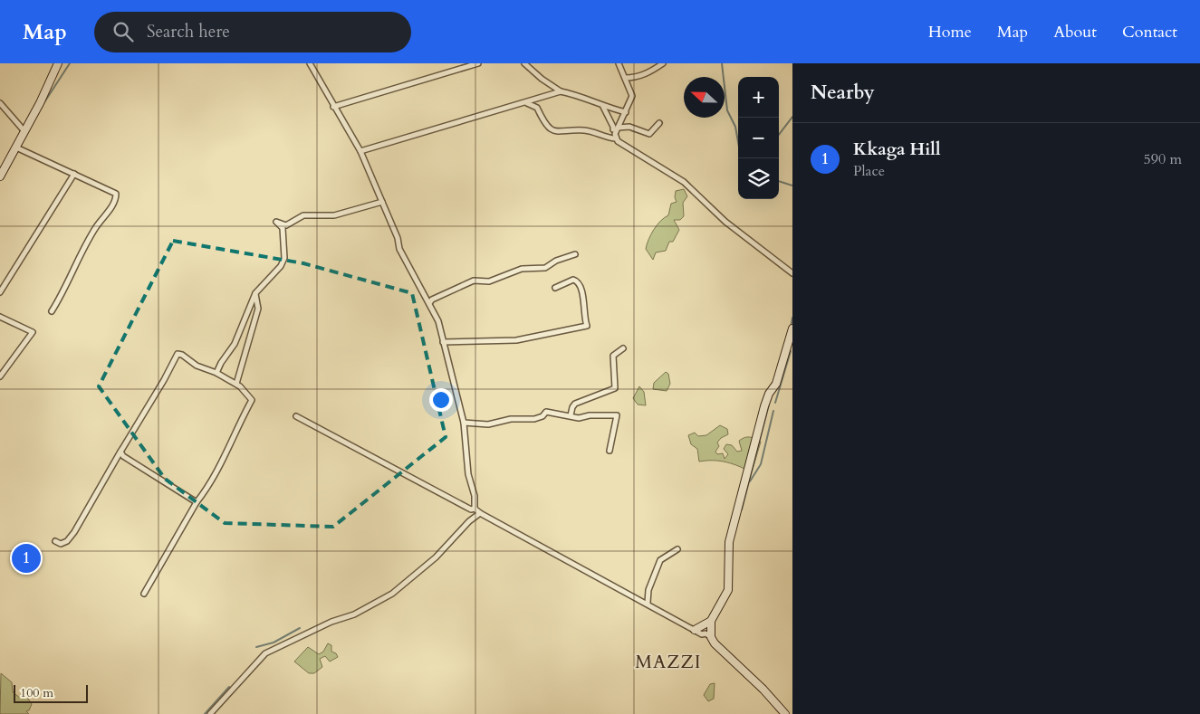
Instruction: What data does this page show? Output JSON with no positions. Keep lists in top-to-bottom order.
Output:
{
  "districts": ["MAZZI"],
  "scale_bar": "100 m",
  "north": "left",
  "page": {
    "header": "Map",
    "search": "Search here",
    "nav": [
      "Home",
      "Map",
      "About",
      "Contact"
    ],
    "heading": "Nearby",
    "map_buttons": ["+", "−"],
    "list": [
      {
        "mark": "1",
        "name": "Kkaga Hill",
        "note": "Place",
        "value": "590 m"
      }
    ],
    "pins": "1",
    "scale": "100 m"
  }
}
